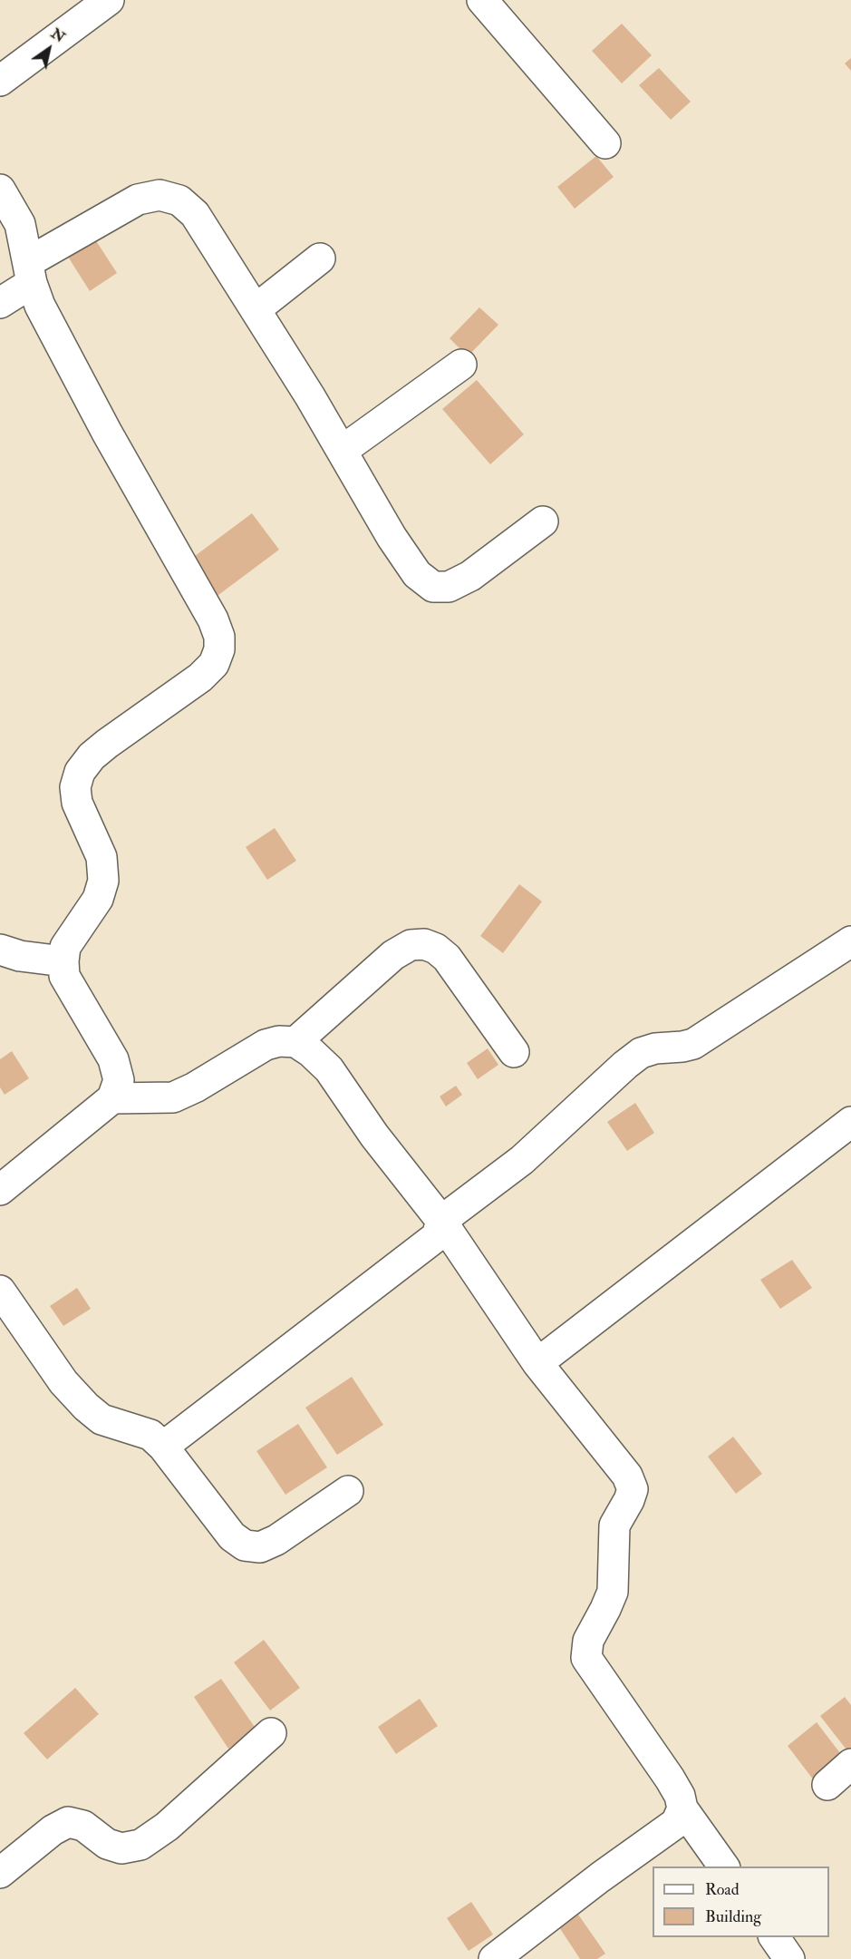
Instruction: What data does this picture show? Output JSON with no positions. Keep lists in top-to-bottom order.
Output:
{
  "legend": ["Road", "Building"],
  "north": "top right"
}
